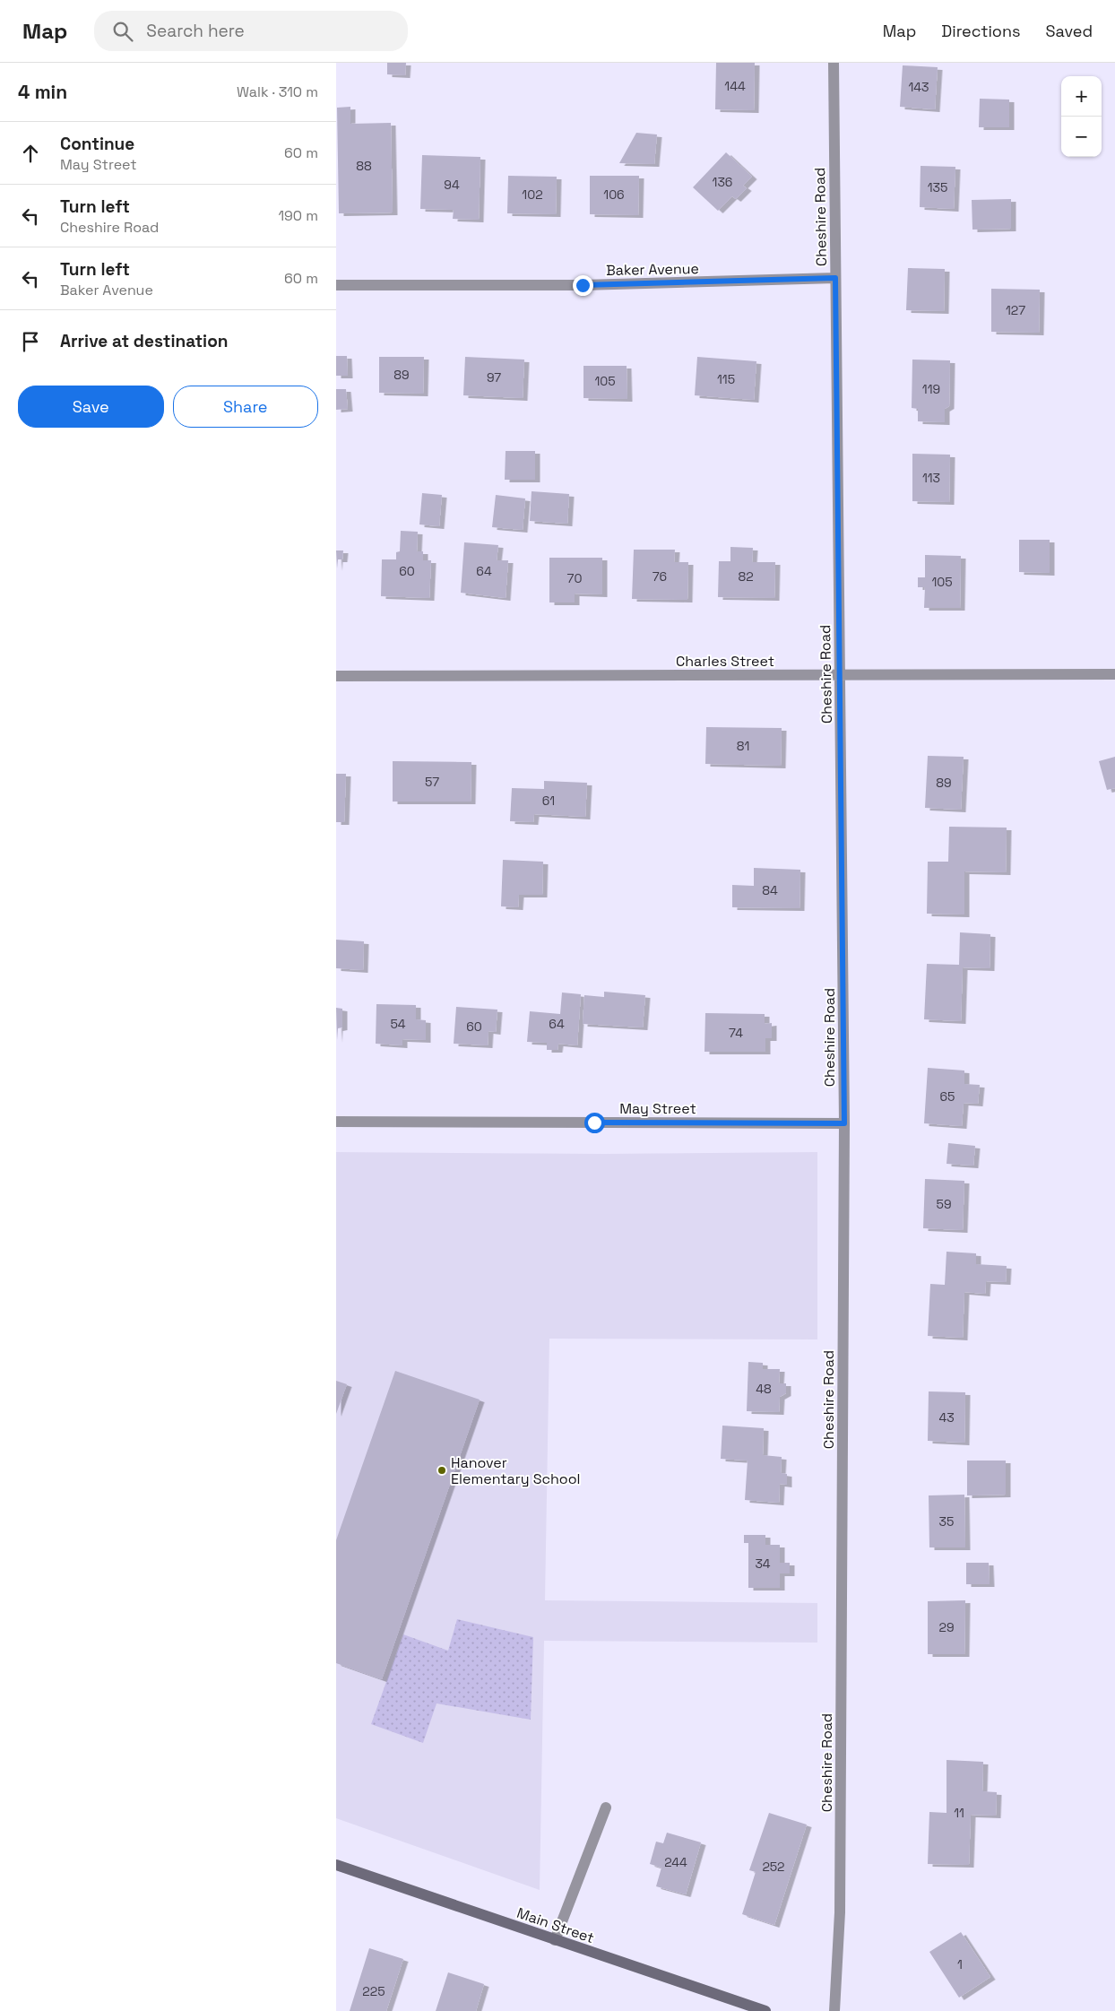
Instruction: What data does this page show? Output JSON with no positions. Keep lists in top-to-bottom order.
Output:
{
  "streets": {
    "main road": ["Main Street"],
    "street": [
      "Cheshire Road",
      "Baker Avenue",
      "Charles Street",
      "May Street"
    ]
  },
  "crossings": [
    ["Cheshire Road", "Baker Avenue"],
    ["Cheshire Road", "Charles Street"],
    ["Cheshire Road", "May Street"]
  ],
  "places": ["Hanover Elementary School"],
  "house_numbers": [
    "144",
    "143",
    "88",
    "136",
    "94",
    "135",
    "102",
    "106",
    "127",
    "89",
    "97",
    "115",
    "105",
    "119",
    "113",
    "60",
    "64",
    "76",
    "82",
    "70",
    "105",
    "81",
    "57",
    "89",
    "61",
    "84",
    "54",
    "64",
    "60",
    "74",
    "65",
    "59",
    "48",
    "43",
    "35",
    "34",
    "29",
    "11",
    "244",
    "252",
    "1",
    "225"
  ],
  "page": {
    "header": "Map",
    "search": "Search here",
    "nav": ["Map", "Directions", "Saved"],
    "heading": ["4 min", "Walk · 310 m"],
    "map_buttons": ["+", "−"],
    "list": [
      ["Continue", "May Street", "60 m"],
      ["Turn left", "Cheshire Road", "190 m"],
      ["Turn left", "Baker Avenue", "60 m"],
      "Arrive at destination"
    ],
    "buttons": ["Save", "Share"]
  }
}
